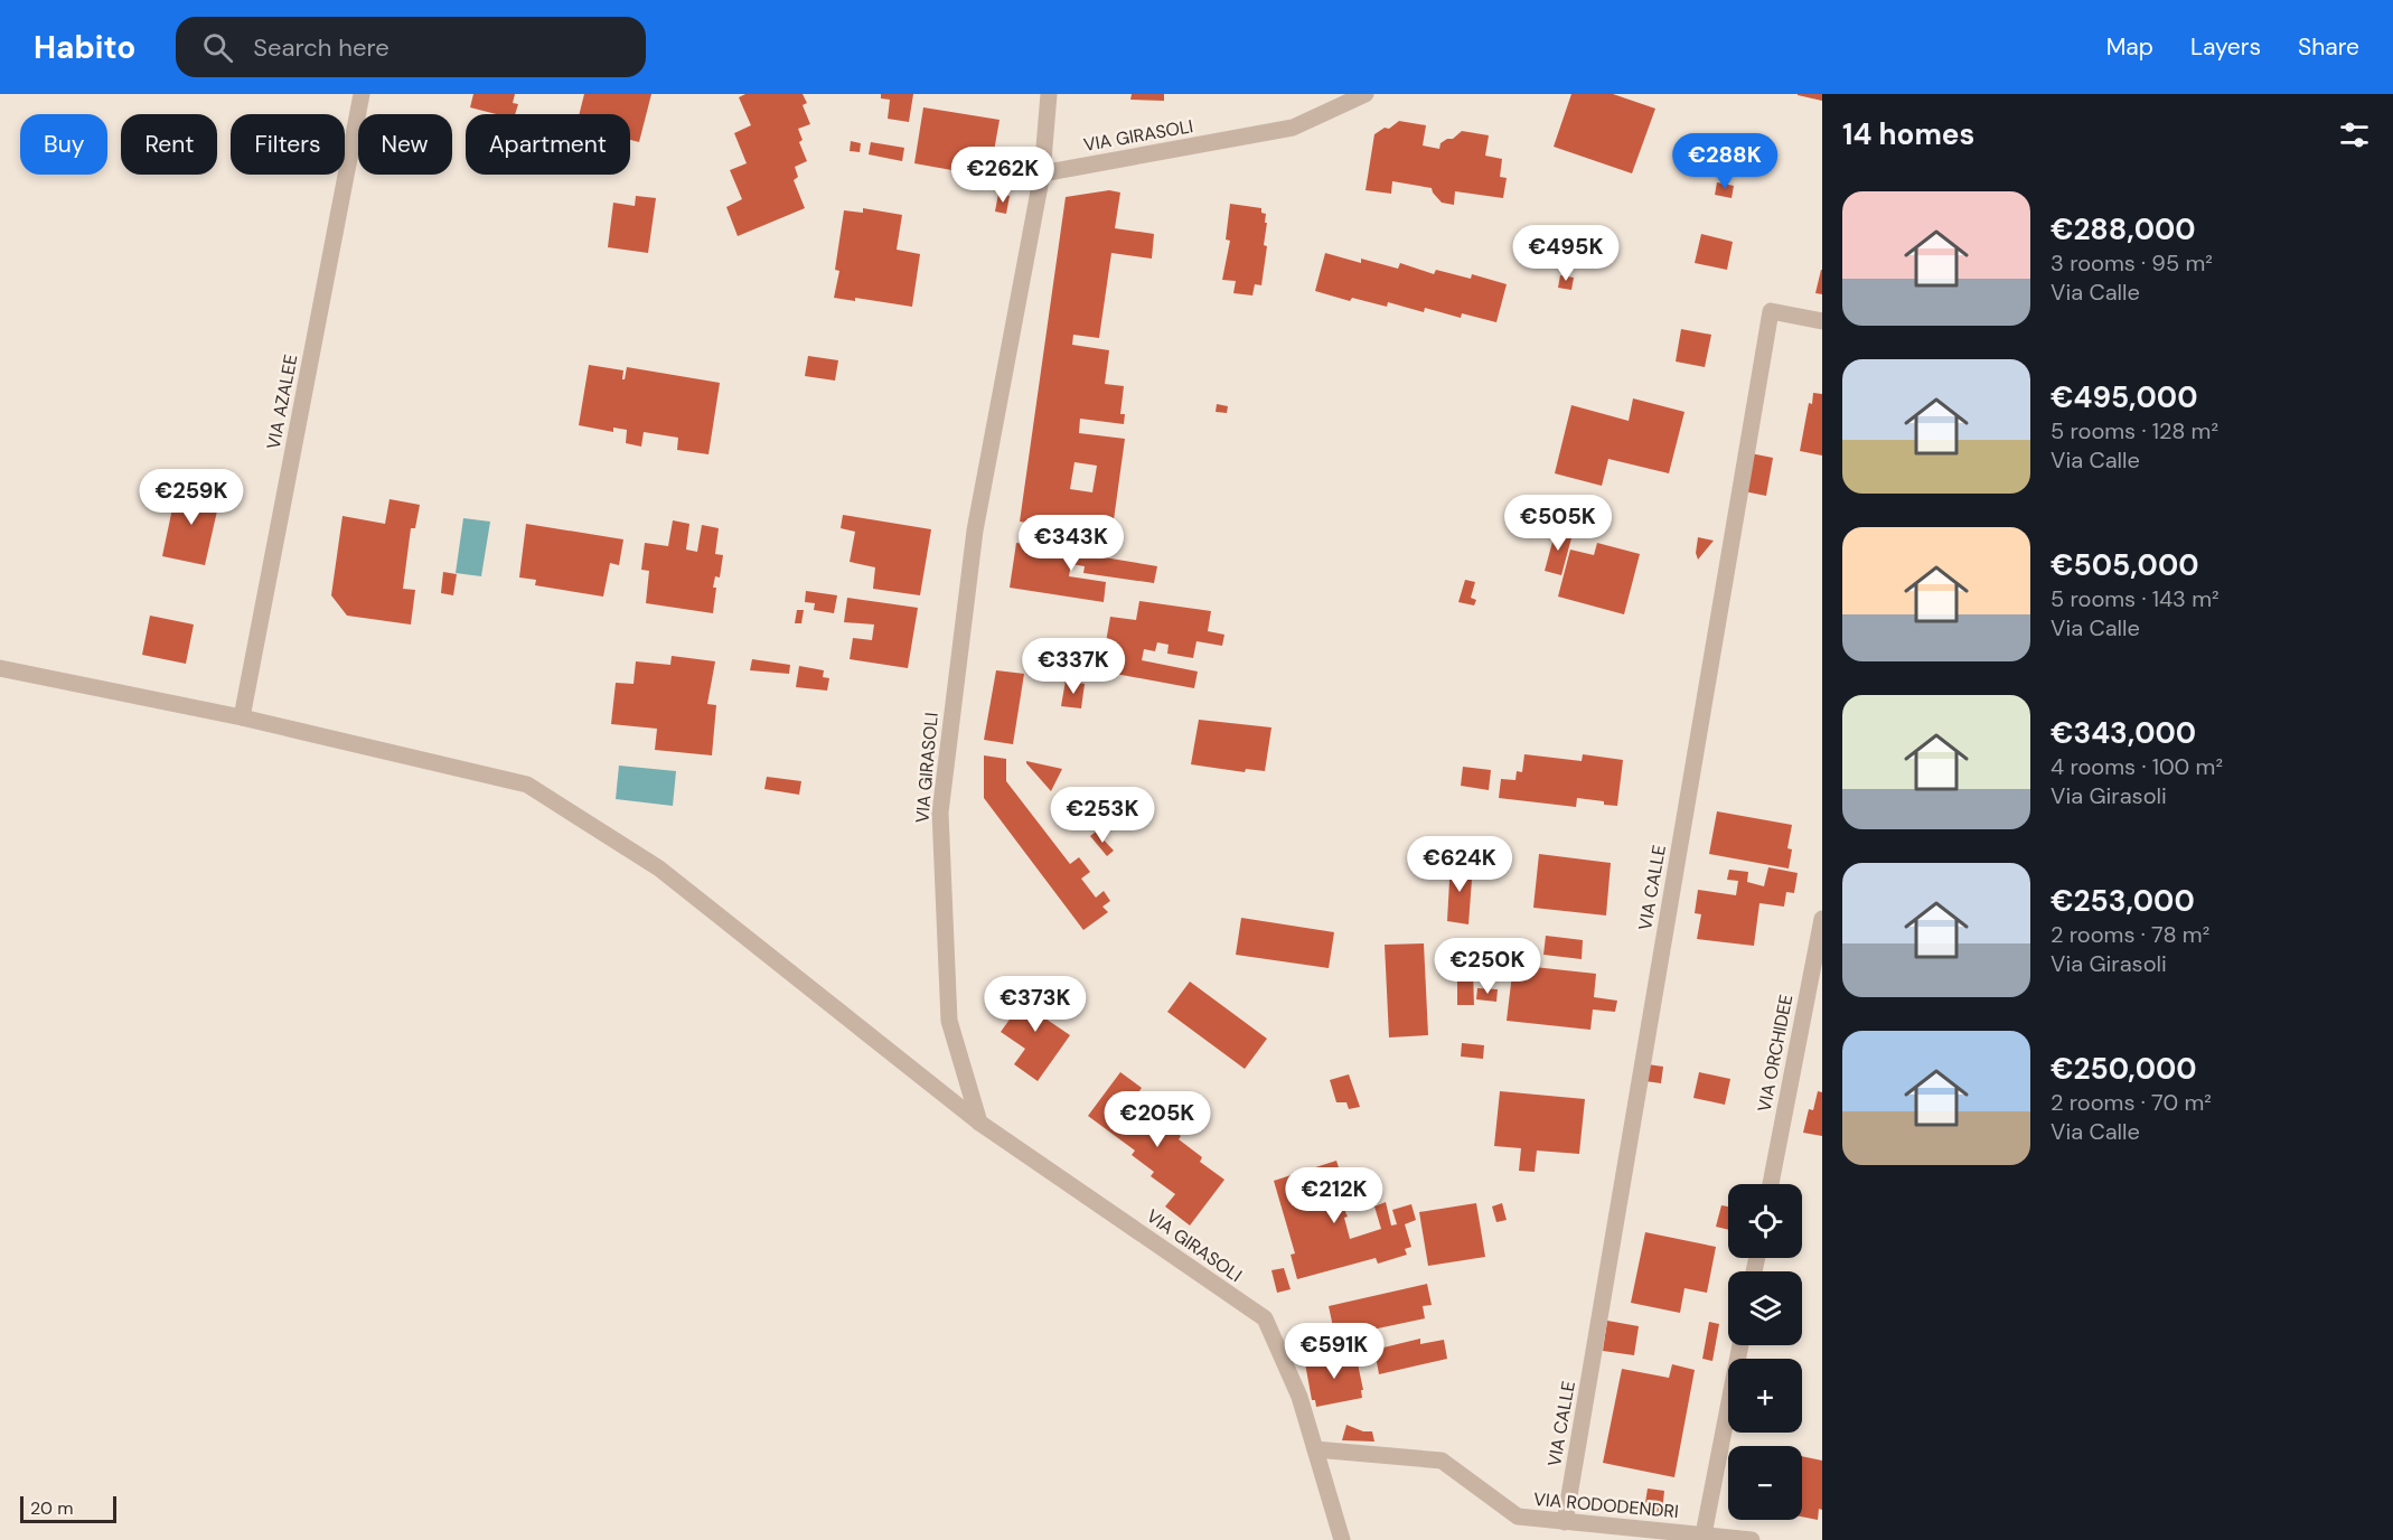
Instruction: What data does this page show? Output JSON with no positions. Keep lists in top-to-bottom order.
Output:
{
  "streets": {
    "street": [
      "VIA GIRASOLI",
      "VIA AZALEE",
      "VIA CALLE",
      "VIA ORCHIDEE",
      "VIA RODODENDRI"
    ]
  },
  "crossings": [
    ["VIA GIRASOLI", "VIA RODODENDRI"],
    ["VIA CALLE", "VIA RODODENDRI"]
  ],
  "scale_bar": "20 m",
  "page": {
    "header": "Habito",
    "search": "Search here",
    "nav": ["Map", "Layers", "Share"],
    "heading": "14 homes",
    "chip": [
      "Buy",
      "Rent",
      "Filters",
      "New",
      "Apartment"
    ],
    "price": [
      "€288K",
      "€262K",
      "€495K",
      "€259K",
      "€505K",
      "€343K",
      "€337K",
      "€253K",
      "€624K",
      "€250K",
      "€373K",
      "€205K",
      "€212K",
      "€591K"
    ],
    "list": [
      {
        "name": "€288,000",
        "note": "3 rooms · 95 m² · Via Calle"
      },
      {
        "name": "€495,000",
        "note": "5 rooms · 128 m² · Via Calle"
      },
      {
        "name": "€505,000",
        "note": "5 rooms · 143 m² · Via Calle"
      },
      {
        "name": "€343,000",
        "note": "4 rooms · 100 m² · Via Girasoli"
      },
      {
        "name": "€253,000",
        "note": "2 rooms · 78 m² · Via Girasoli"
      },
      {
        "name": "€250,000",
        "note": "2 rooms · 70 m² · Via Calle"
      }
    ],
    "map_buttons": ["+", "−"],
    "scale": "20 m"
  }
}
